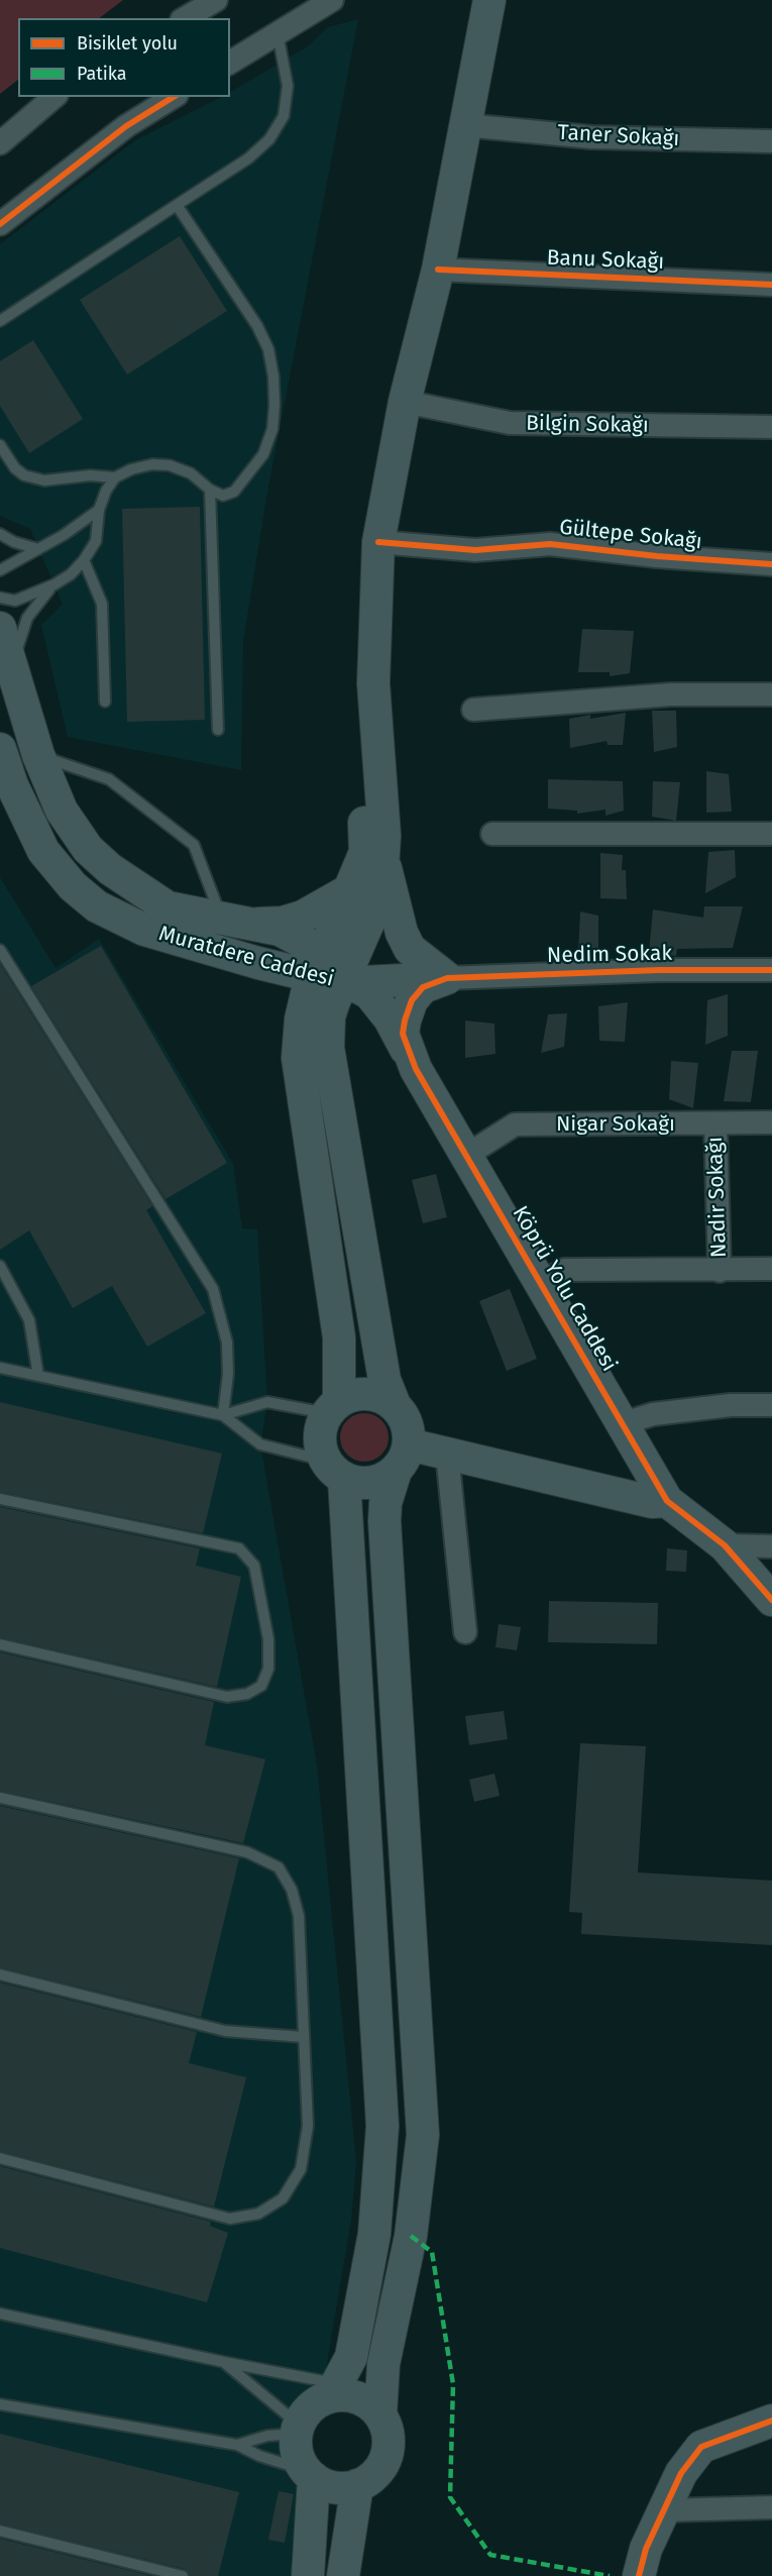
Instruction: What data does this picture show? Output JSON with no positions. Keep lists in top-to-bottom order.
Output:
{
  "streets": {
    "main road": ["Muratdere Caddesi", "Köprü Yolu Caddesi"],
    "street": [
      "Taner Sokağı",
      "Banu Sokağı",
      "Bilgin Sokağı",
      "Gültepe Sokağı",
      "Nedim Sokak",
      "Nigar Sokağı",
      "Nadir Sokağı"
    ]
  },
  "crossings": [
    ["Nedim Sokak", "Köprü Yolu Caddesi"],
    ["Nigar Sokağı", "Nadir Sokağı"],
    ["Nigar Sokağı", "Köprü Yolu Caddesi"]
  ],
  "legend": ["Bisiklet yolu", "Patika"]
}
